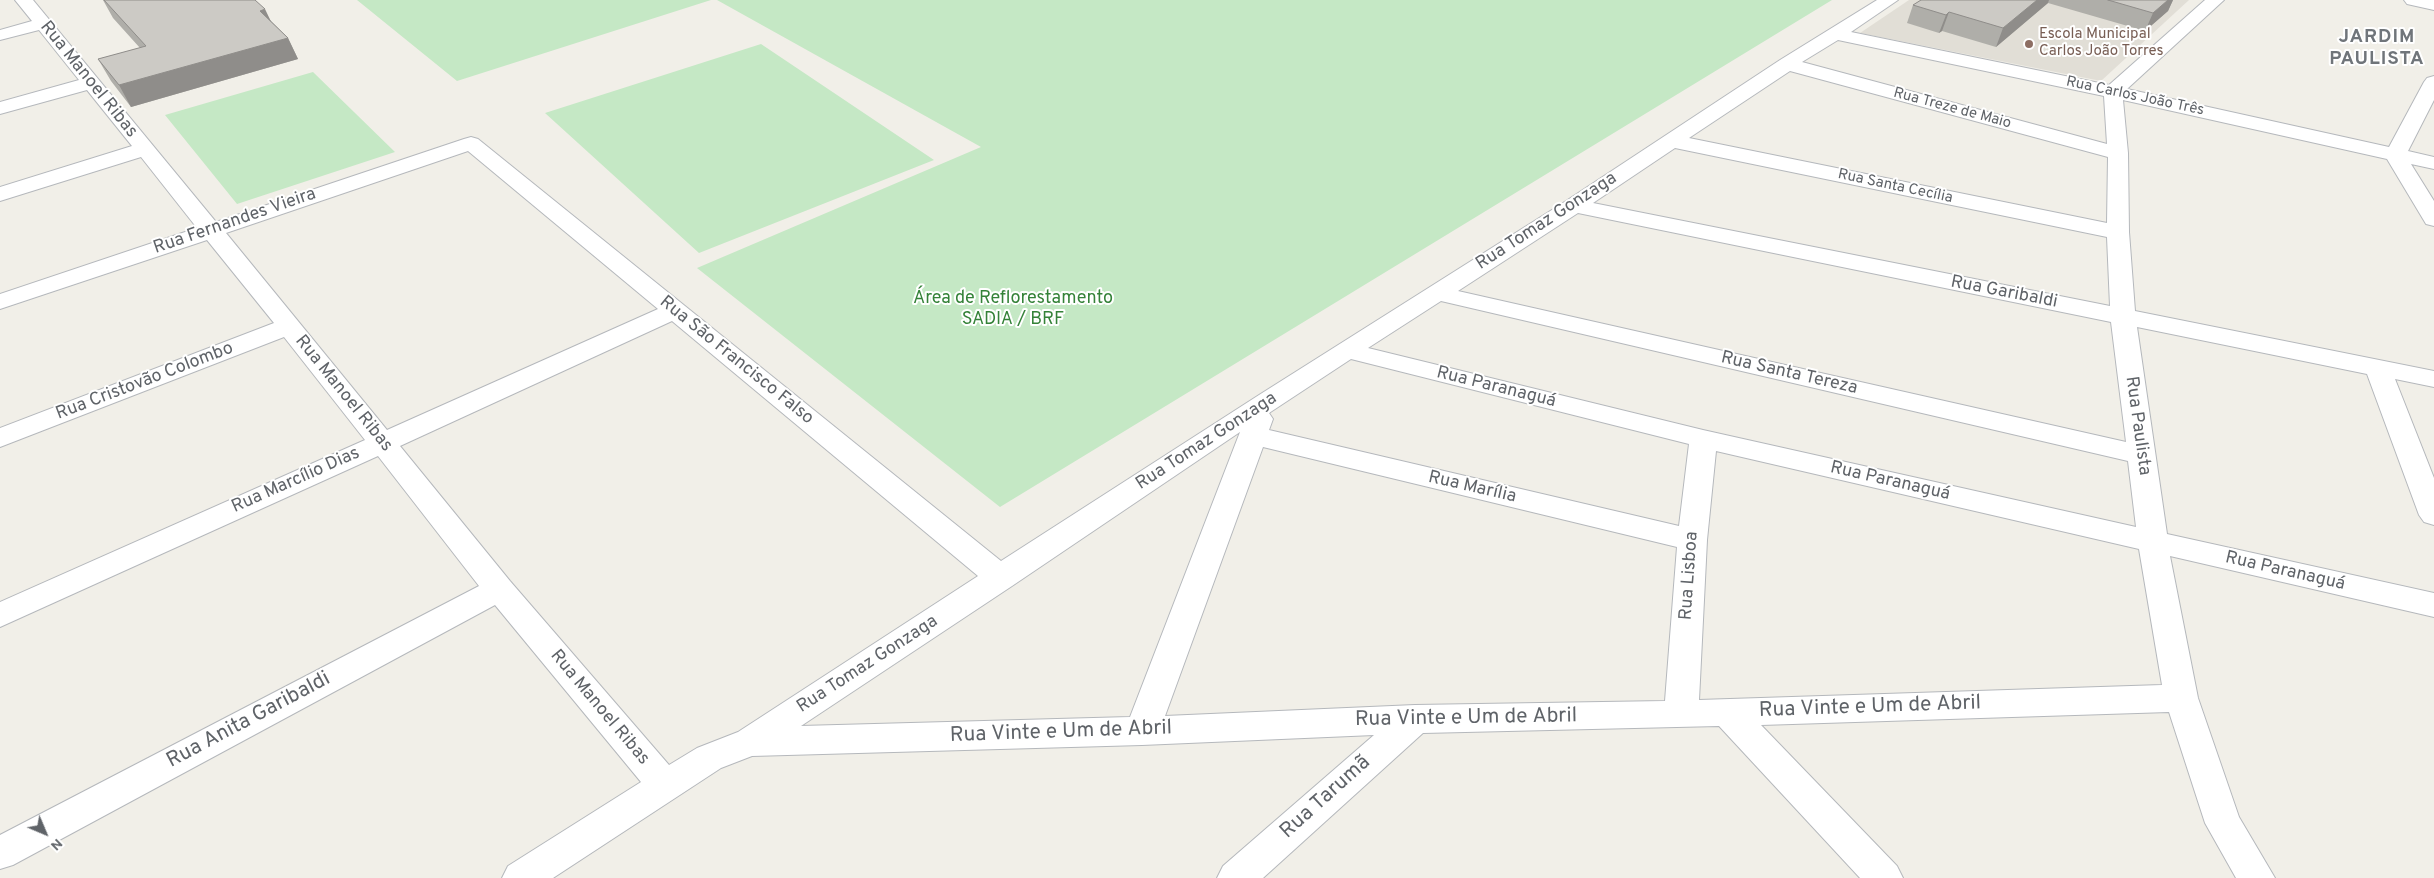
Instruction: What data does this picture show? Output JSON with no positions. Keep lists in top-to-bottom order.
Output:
{
  "streets": {
    "street": [
      "Rua Manoel Ribas",
      "Rua Carlos João Três",
      "Rua Treze de Maio",
      "Rua Santa Cecília",
      "Rua Fernandes Vieira",
      "Rua Tomaz Gonzaga",
      "Rua Garibaldi",
      "Rua São Francisco Falso",
      "Rua Santa Tereza",
      "Rua Cristovão Colombo",
      "Rua Paranaguá",
      "Rua Paulista",
      "Rua Marcílio Dias",
      "Rua Marília",
      "Rua Lisboa",
      "Rua Vinte e Um de Abril",
      "Rua Anita Garibaldi",
      "Rua Tarumã"
    ]
  },
  "crossings": [
    ["Rua Manoel Ribas", "Rua Fernandes Vieira"],
    ["Rua Manoel Ribas", "Rua Tomaz Gonzaga"],
    ["Rua Manoel Ribas", "Rua Cristovão Colombo"],
    ["Rua Manoel Ribas", "Rua Marcílio Dias"],
    ["Rua Manoel Ribas", "Rua Anita Garibaldi"],
    ["Rua Carlos João Três", "Rua Tomaz Gonzaga"],
    ["Rua Carlos João Três", "Rua Paulista"],
    ["Rua Treze de Maio", "Rua Tomaz Gonzaga"],
    ["Rua Treze de Maio", "Rua Paulista"],
    ["Rua Santa Cecília", "Rua Tomaz Gonzaga"],
    ["Rua Santa Cecília", "Rua Paulista"],
    ["Rua Fernandes Vieira", "Rua São Francisco Falso"],
    ["Rua Tomaz Gonzaga", "Rua Garibaldi"],
    ["Rua Tomaz Gonzaga", "Rua São Francisco Falso"],
    ["Rua Tomaz Gonzaga", "Rua Santa Tereza"],
    ["Rua Tomaz Gonzaga", "Rua Paranaguá"],
    ["Rua Tomaz Gonzaga", "Rua Vinte e Um de Abril"],
    ["Rua Garibaldi", "Rua Paulista"],
    ["Rua São Francisco Falso", "Rua Marcílio Dias"],
    ["Rua Santa Tereza", "Rua Paulista"],
    ["Rua Paranaguá", "Rua Paulista"],
    ["Rua Paranaguá", "Rua Lisboa"],
    ["Rua Paulista", "Rua Vinte e Um de Abril"],
    ["Rua Marília", "Rua Lisboa"],
    ["Rua Lisboa", "Rua Vinte e Um de Abril"],
    ["Rua Vinte e Um de Abril", "Rua Tarumã"]
  ],
  "districts": ["JARDIM PAULISTA"],
  "parks": ["Área de Reflorestamento SADIA / BRF"],
  "places": ["Escola Municipal Carlos João Torres"],
  "north": "bottom right"
}
